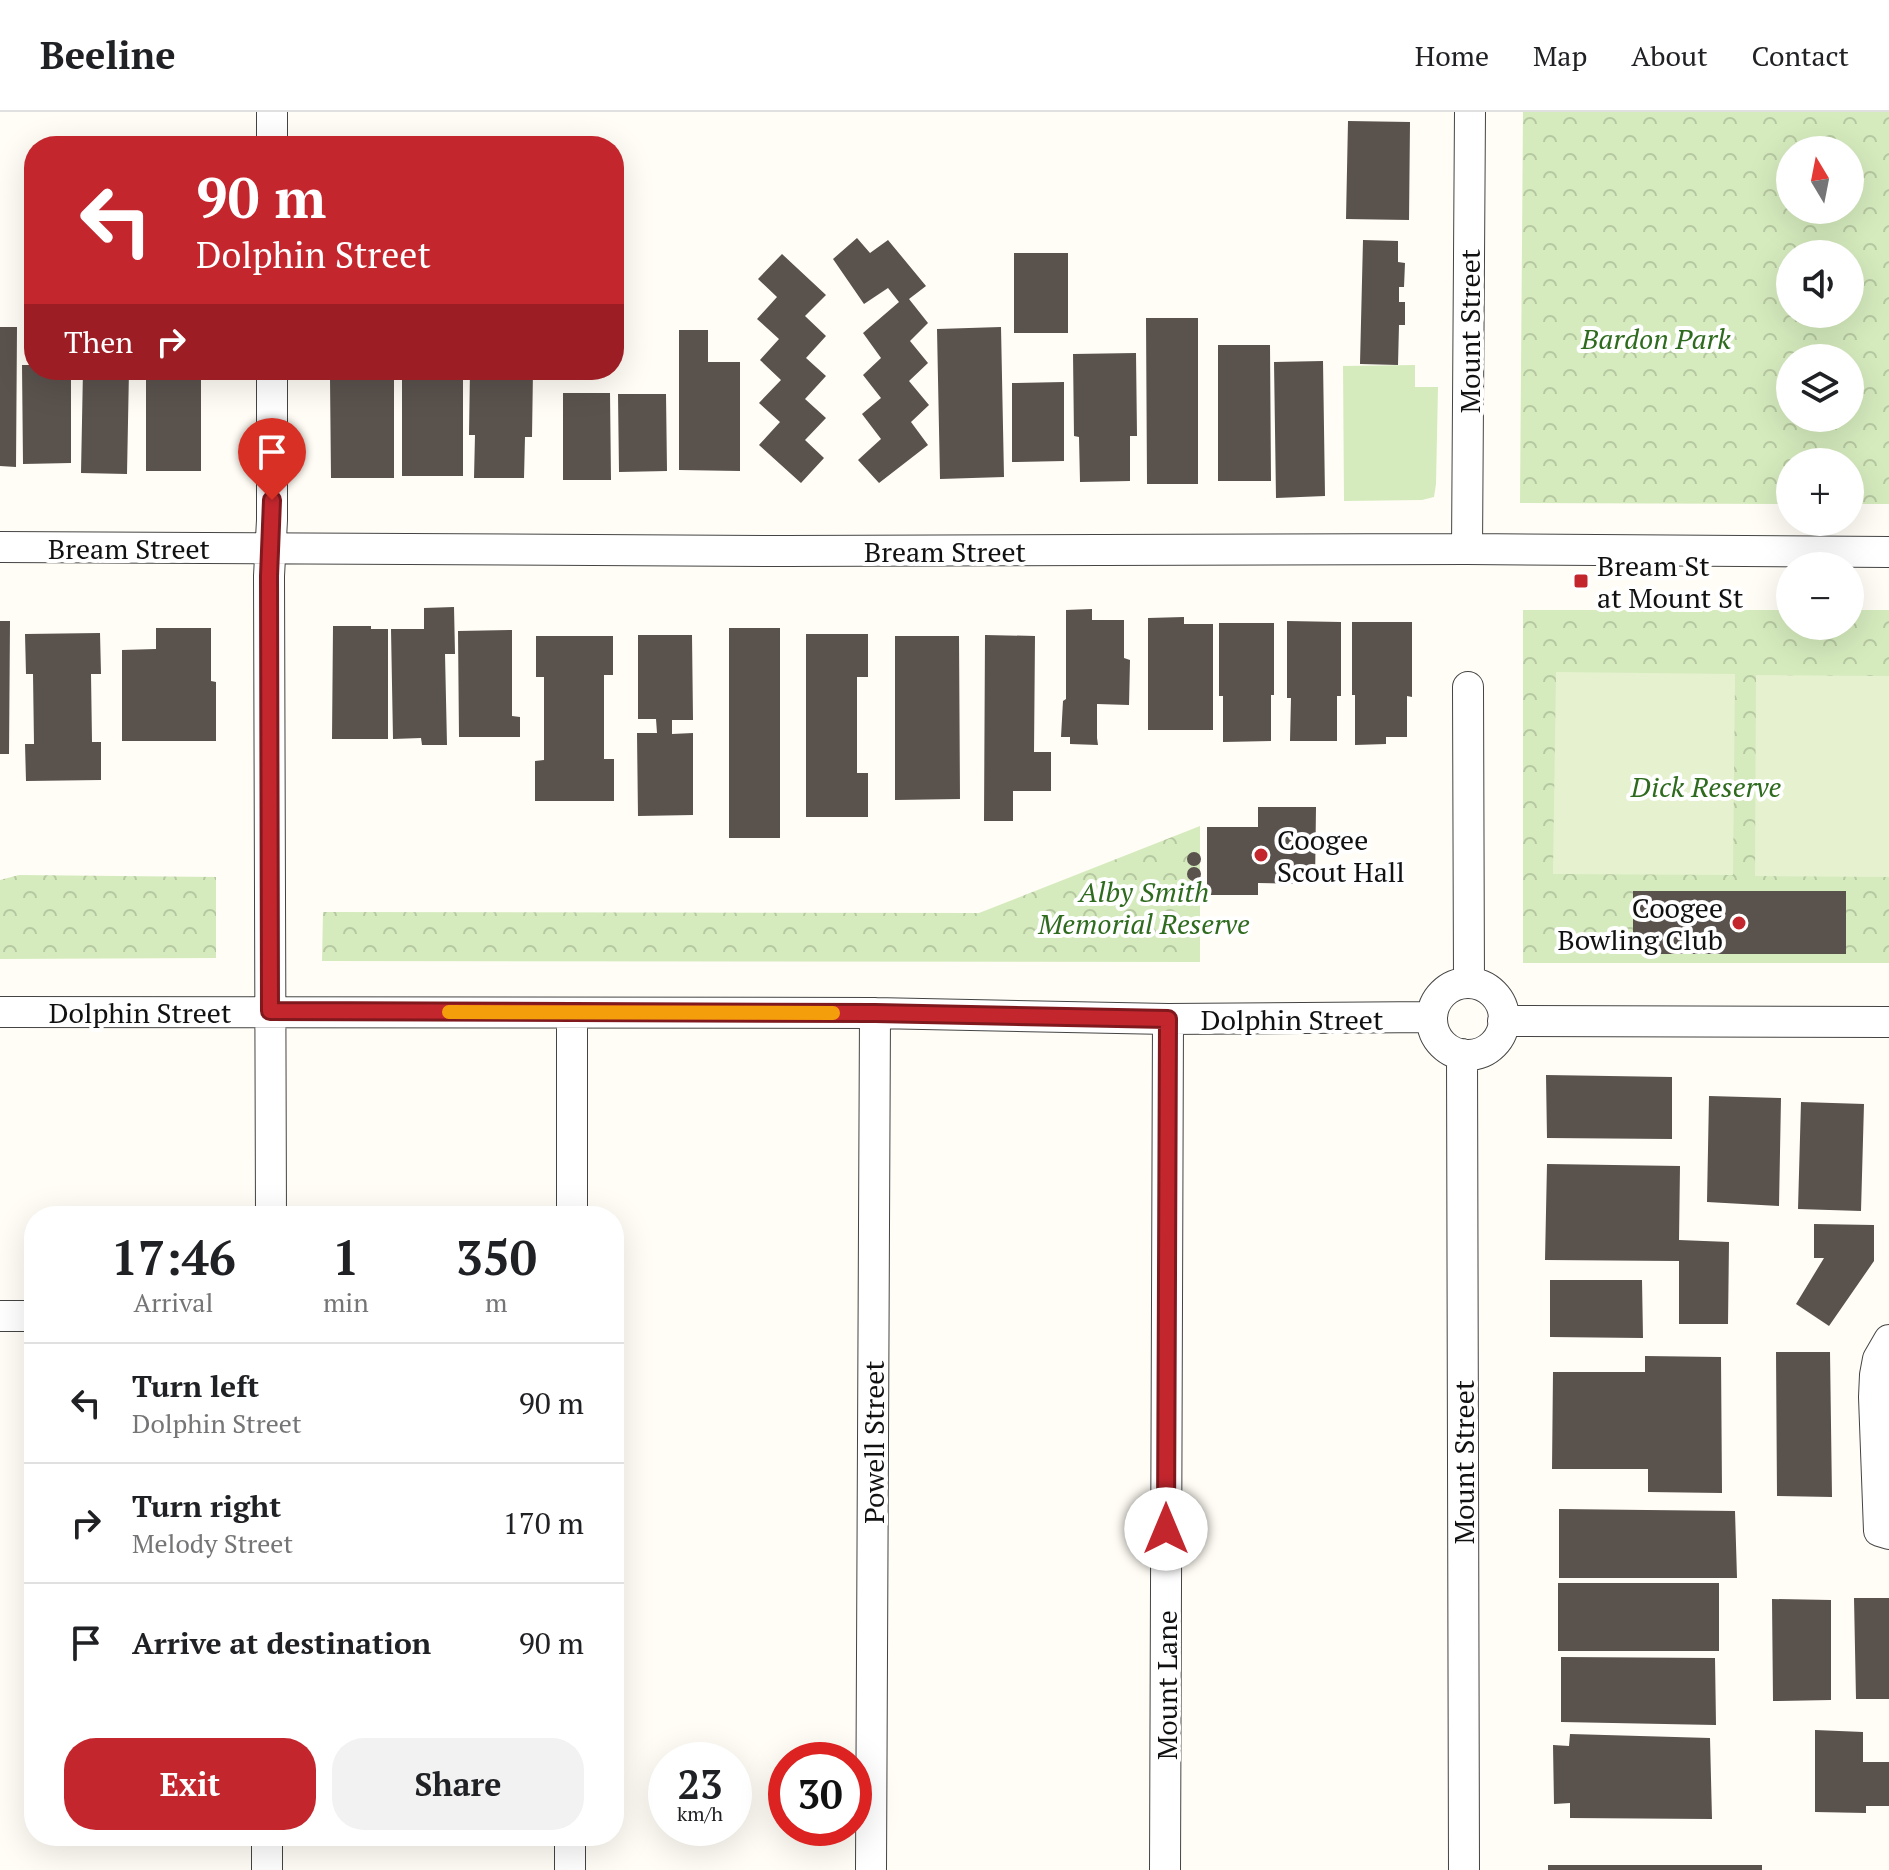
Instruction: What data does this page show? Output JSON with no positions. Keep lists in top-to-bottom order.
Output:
{
  "streets": {
    "street": [
      "Mount Street",
      "Bream Street",
      "Dolphin Street",
      "Powell Street",
      "Mount Lane"
    ]
  },
  "crossings": [
    ["Mount Street", "Bream Street"],
    ["Mount Street", "Dolphin Street"],
    ["Dolphin Street", "Powell Street"],
    ["Dolphin Street", "Mount Lane"]
  ],
  "parks": ["Bardon Park", "Dick Reserve", "Alby Smith Memorial Reserve"],
  "places": {
    "transit": ["Bream St at Mount St"],
    "other": ["Coogee Scout Hall", "Coogee Bowling Club"]
  },
  "north": "top",
  "page": {
    "header": "Beeline",
    "nav": [
      "Home",
      "Map",
      "About",
      "Contact"
    ],
    "map_buttons": ["+", "−"],
    "turn": ["90 m", "Dolphin Street"],
    "then": "Then",
    "eta": [
      "17:46",
      "Arrival",
      "1",
      "min",
      "350",
      "m"
    ],
    "list": [
      {
        "name": "Turn left",
        "note": "Dolphin Street",
        "value": "90 m"
      },
      {
        "name": "Turn right",
        "note": "Melody Street",
        "value": "170 m"
      },
      {
        "name": "Arrive at destination",
        "value": "90 m"
      }
    ],
    "buttons": ["Exit", "Share"],
    "speed": "23 km/h",
    "limit": "30"
  }
}
